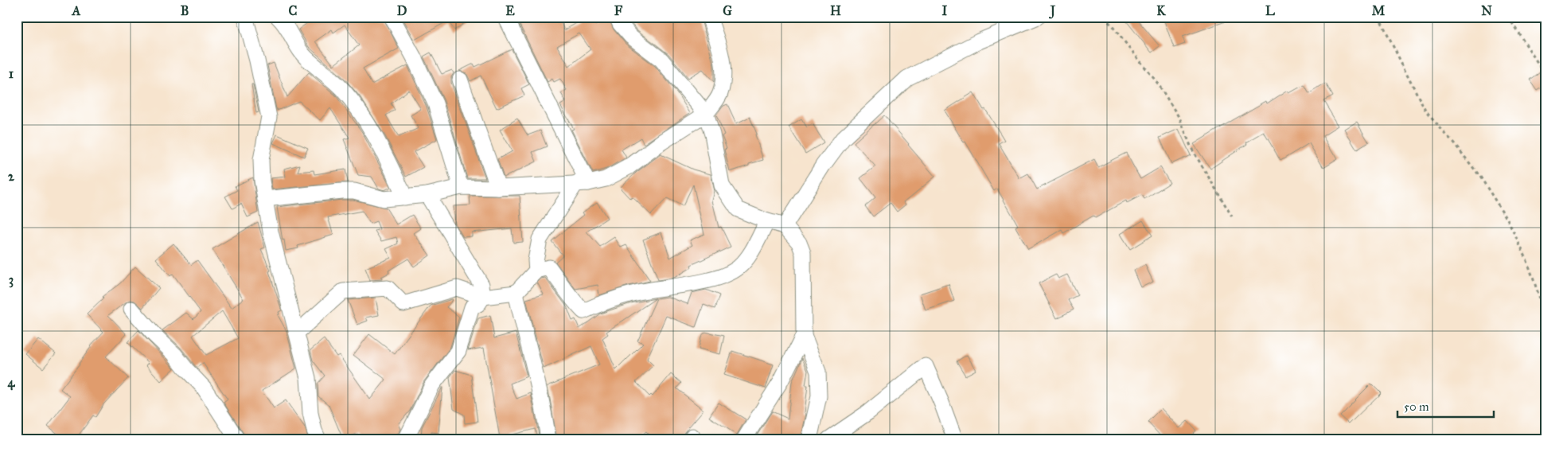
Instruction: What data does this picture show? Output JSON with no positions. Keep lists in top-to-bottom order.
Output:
{
  "scale_bar": "50 m",
  "grid": {
    "columns": [
      "A",
      "B",
      "C",
      "D",
      "E",
      "F",
      "G",
      "H",
      "I",
      "J",
      "K",
      "L",
      "M",
      "N"
    ],
    "rows": [
      "1",
      "2",
      "3",
      "4"
    ]
  }
}
